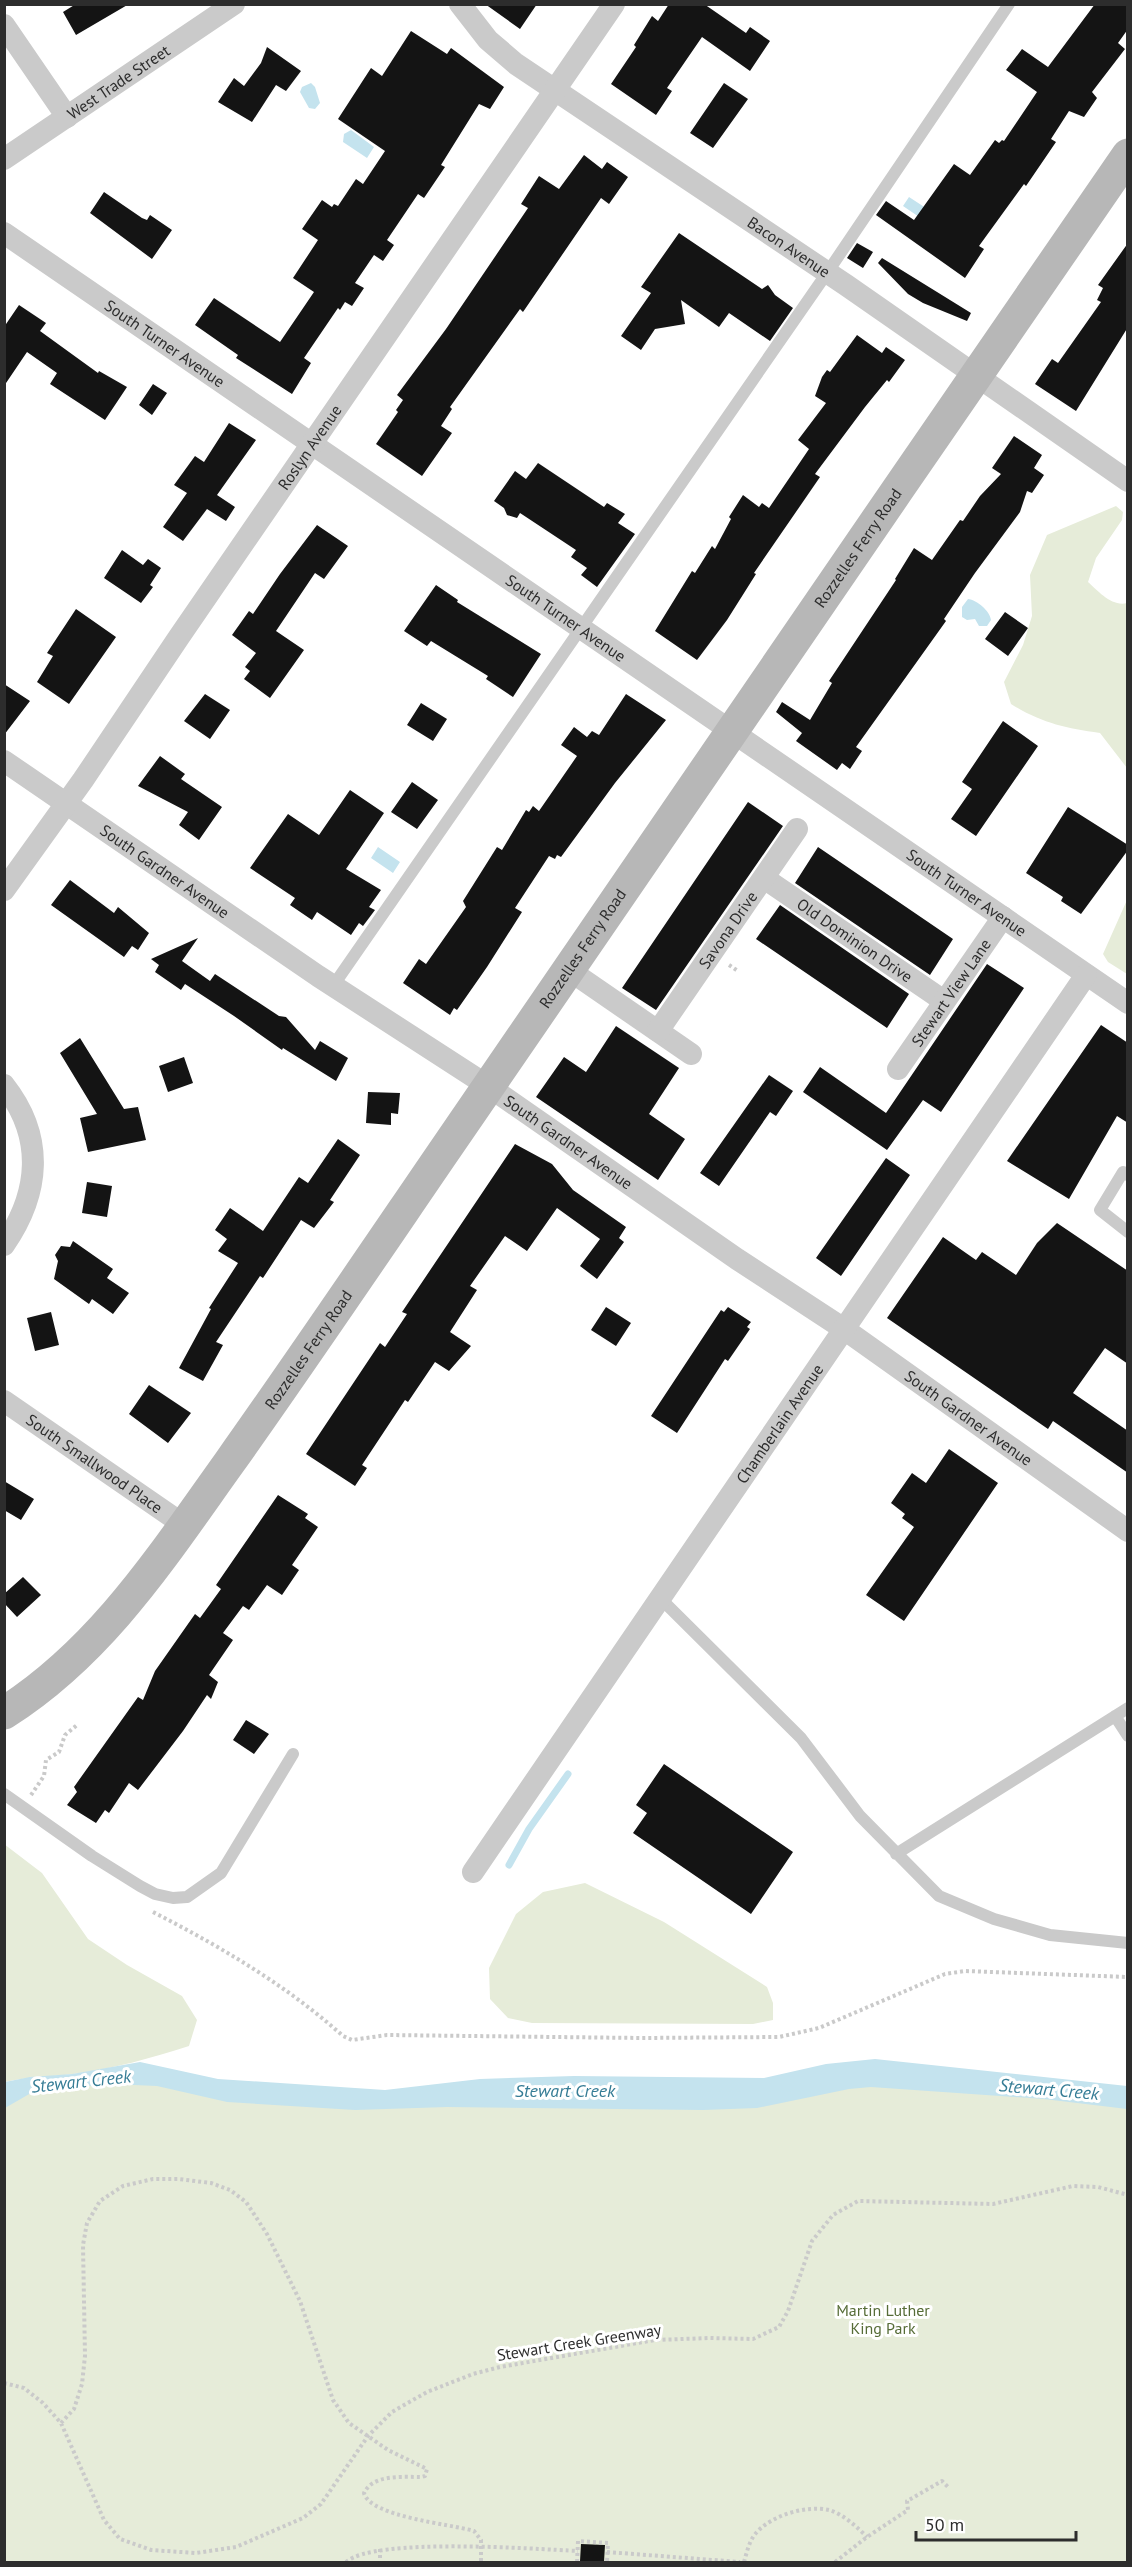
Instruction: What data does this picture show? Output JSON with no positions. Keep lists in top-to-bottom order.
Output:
{
  "streets": {
    "street": [
      "West Trade Street",
      "Bacon Avenue",
      "South Turner Avenue",
      "Roslyn Avenue",
      "Rozzelles Ferry Road",
      "South Gardner Avenue",
      "Savona Drive",
      "Old Dominion Drive",
      "Stewart View Lane",
      "Chamberlain Avenue",
      "South Smallwood Place"
    ],
    "path": ["Stewart Creek Greenway"]
  },
  "crossings": [
    ["Bacon Avenue", "Roslyn Avenue"],
    ["Bacon Avenue", "Rozzelles Ferry Road"],
    ["South Turner Avenue", "Roslyn Avenue"],
    ["South Turner Avenue", "Rozzelles Ferry Road"],
    ["South Turner Avenue", "Stewart View Lane"],
    ["South Turner Avenue", "Chamberlain Avenue"],
    ["Roslyn Avenue", "South Gardner Avenue"],
    ["Rozzelles Ferry Road", "South Gardner Avenue"],
    ["Rozzelles Ferry Road", "South Smallwood Place"],
    ["South Gardner Avenue", "Chamberlain Avenue"],
    ["Savona Drive", "Old Dominion Drive"],
    ["Old Dominion Drive", "Stewart View Lane"]
  ],
  "water": ["Stewart Creek"],
  "parks": ["Martin Luther King Park"],
  "scale_bar": "50 m"
}
